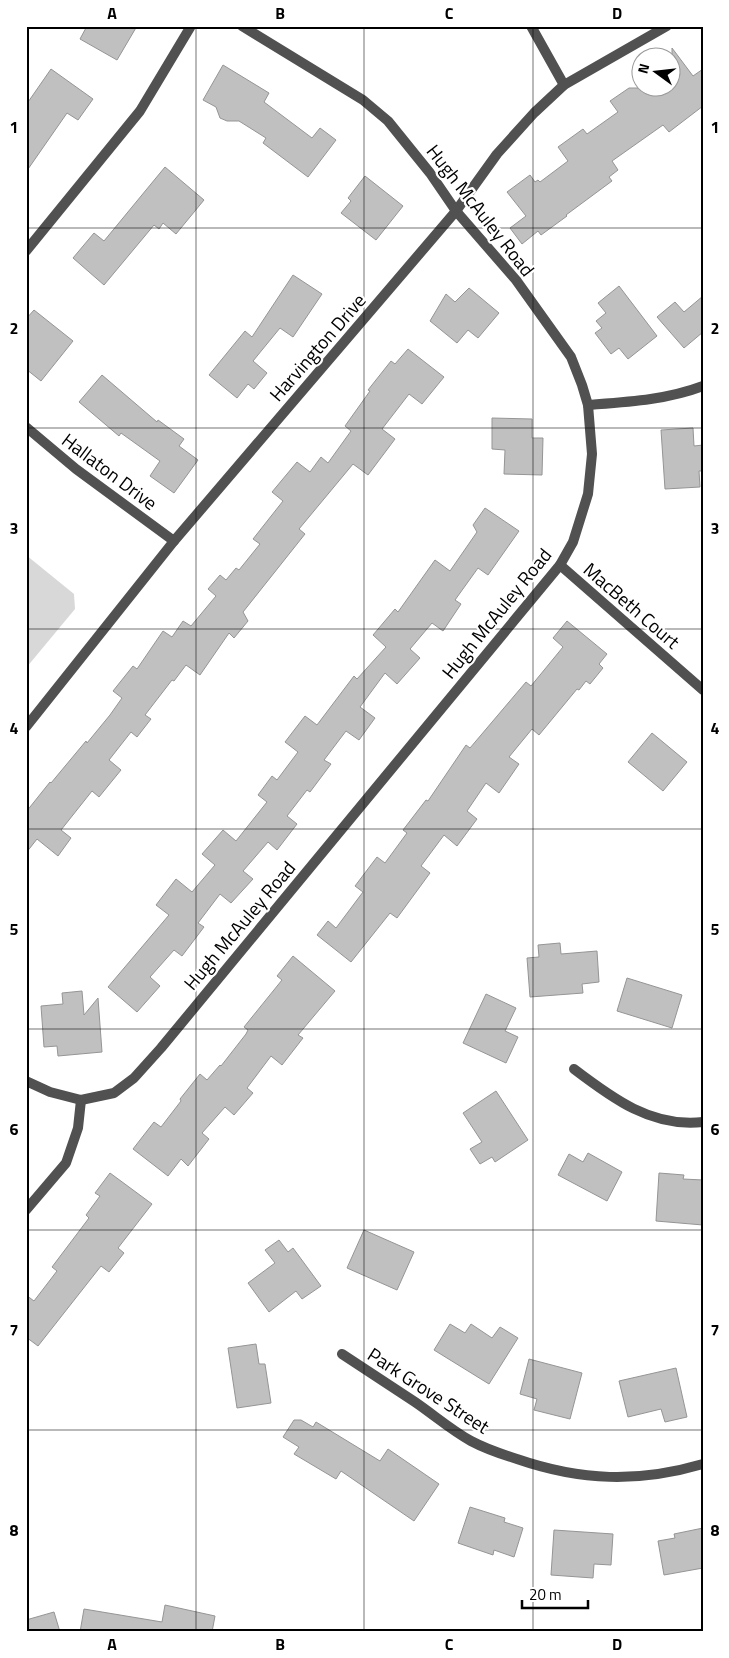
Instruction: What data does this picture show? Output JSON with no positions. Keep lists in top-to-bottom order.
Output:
{
  "streets": {
    "street": [
      "Hugh McAuley Road",
      "Harvington Drive",
      "Hallaton Drive",
      "MacBeth Court",
      "Park Grove Street"
    ]
  },
  "crossings": [
    ["Hugh McAuley Road", "Harvington Drive"],
    ["Hugh McAuley Road", "MacBeth Court"],
    ["Harvington Drive", "Hallaton Drive"]
  ],
  "scale_bar": "20 m",
  "north": "left",
  "grid": {
    "columns": [
      "A",
      "B",
      "C",
      "D"
    ],
    "rows": [
      "1",
      "2",
      "3",
      "4",
      "5",
      "6",
      "7",
      "8"
    ]
  }
}
